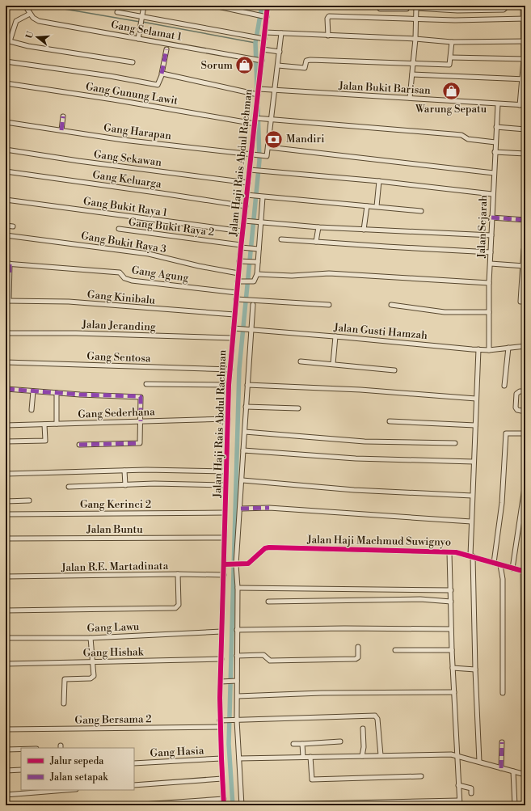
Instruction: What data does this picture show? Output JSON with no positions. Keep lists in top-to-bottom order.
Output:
{
  "streets": {
    "street": [
      "Gang Selamat 1",
      "Jalan Bukit Barisan",
      "Gang Gunung Lawit",
      "Gang Harapan",
      "Gang Sekawan",
      "Jalan Haji Rais Abdul Rachman",
      "Gang Keluarga",
      "Gang Bukit Raya 1",
      "Jalan Sejarah",
      "Gang Bukit Raya 2",
      "Gang Bukit Raya 3",
      "Gang Agung",
      "Gang Kinibalu",
      "Jalan Jeranding",
      "Jalan Gusti Hamzah",
      "Gang Sentosa",
      "Gang Sederhana",
      "Gang Kerinci 2",
      "Jalan Buntu",
      "Jalan Haji Machmud Suwignyo",
      "Jalan R.E. Martadinata",
      "Gang Lawu",
      "Gang Hishak",
      "Gang Bersama 2",
      "Gang Hasia"
    ]
  },
  "crossings": [
    ["Gang Selamat 1", "Jalan Haji Rais Abdul Rachman"],
    ["Jalan Bukit Barisan", "Jalan Haji Rais Abdul Rachman"],
    ["Jalan Bukit Barisan", "Jalan Sejarah"],
    ["Gang Gunung Lawit", "Jalan Haji Rais Abdul Rachman"],
    ["Gang Harapan", "Jalan Haji Rais Abdul Rachman"],
    ["Gang Sekawan", "Jalan Haji Rais Abdul Rachman"],
    ["Jalan Haji Rais Abdul Rachman", "Gang Keluarga"],
    ["Jalan Haji Rais Abdul Rachman", "Gang Bukit Raya 1"],
    ["Jalan Haji Rais Abdul Rachman", "Gang Bukit Raya 2"],
    ["Jalan Haji Rais Abdul Rachman", "Gang Bukit Raya 3"],
    ["Jalan Haji Rais Abdul Rachman", "Gang Agung"],
    ["Jalan Haji Rais Abdul Rachman", "Gang Kinibalu"],
    ["Jalan Haji Rais Abdul Rachman", "Jalan Jeranding"],
    ["Jalan Haji Rais Abdul Rachman", "Jalan Gusti Hamzah"],
    ["Jalan Haji Rais Abdul Rachman", "Gang Sentosa"],
    ["Jalan Haji Rais Abdul Rachman", "Gang Sederhana"],
    ["Jalan Haji Rais Abdul Rachman", "Gang Kerinci 2"],
    ["Jalan Haji Rais Abdul Rachman", "Jalan Buntu"],
    ["Jalan Haji Rais Abdul Rachman", "Jalan Haji Machmud Suwignyo"],
    ["Jalan Haji Rais Abdul Rachman", "Jalan R.E. Martadinata"],
    ["Jalan Haji Rais Abdul Rachman", "Gang Lawu"],
    ["Jalan Haji Rais Abdul Rachman", "Gang Hishak"],
    ["Jalan Haji Rais Abdul Rachman", "Gang Bersama 2"],
    ["Jalan Haji Rais Abdul Rachman", "Gang Hasia"],
    ["Jalan Sejarah", "Jalan Gusti Hamzah"]
  ],
  "places": {
    "shop": ["Sorum", "Warung Sepatu"],
    "bank": ["Mandiri"]
  },
  "legend": ["Jalur sepeda", "Jalan setapak"],
  "north": "left"
}
